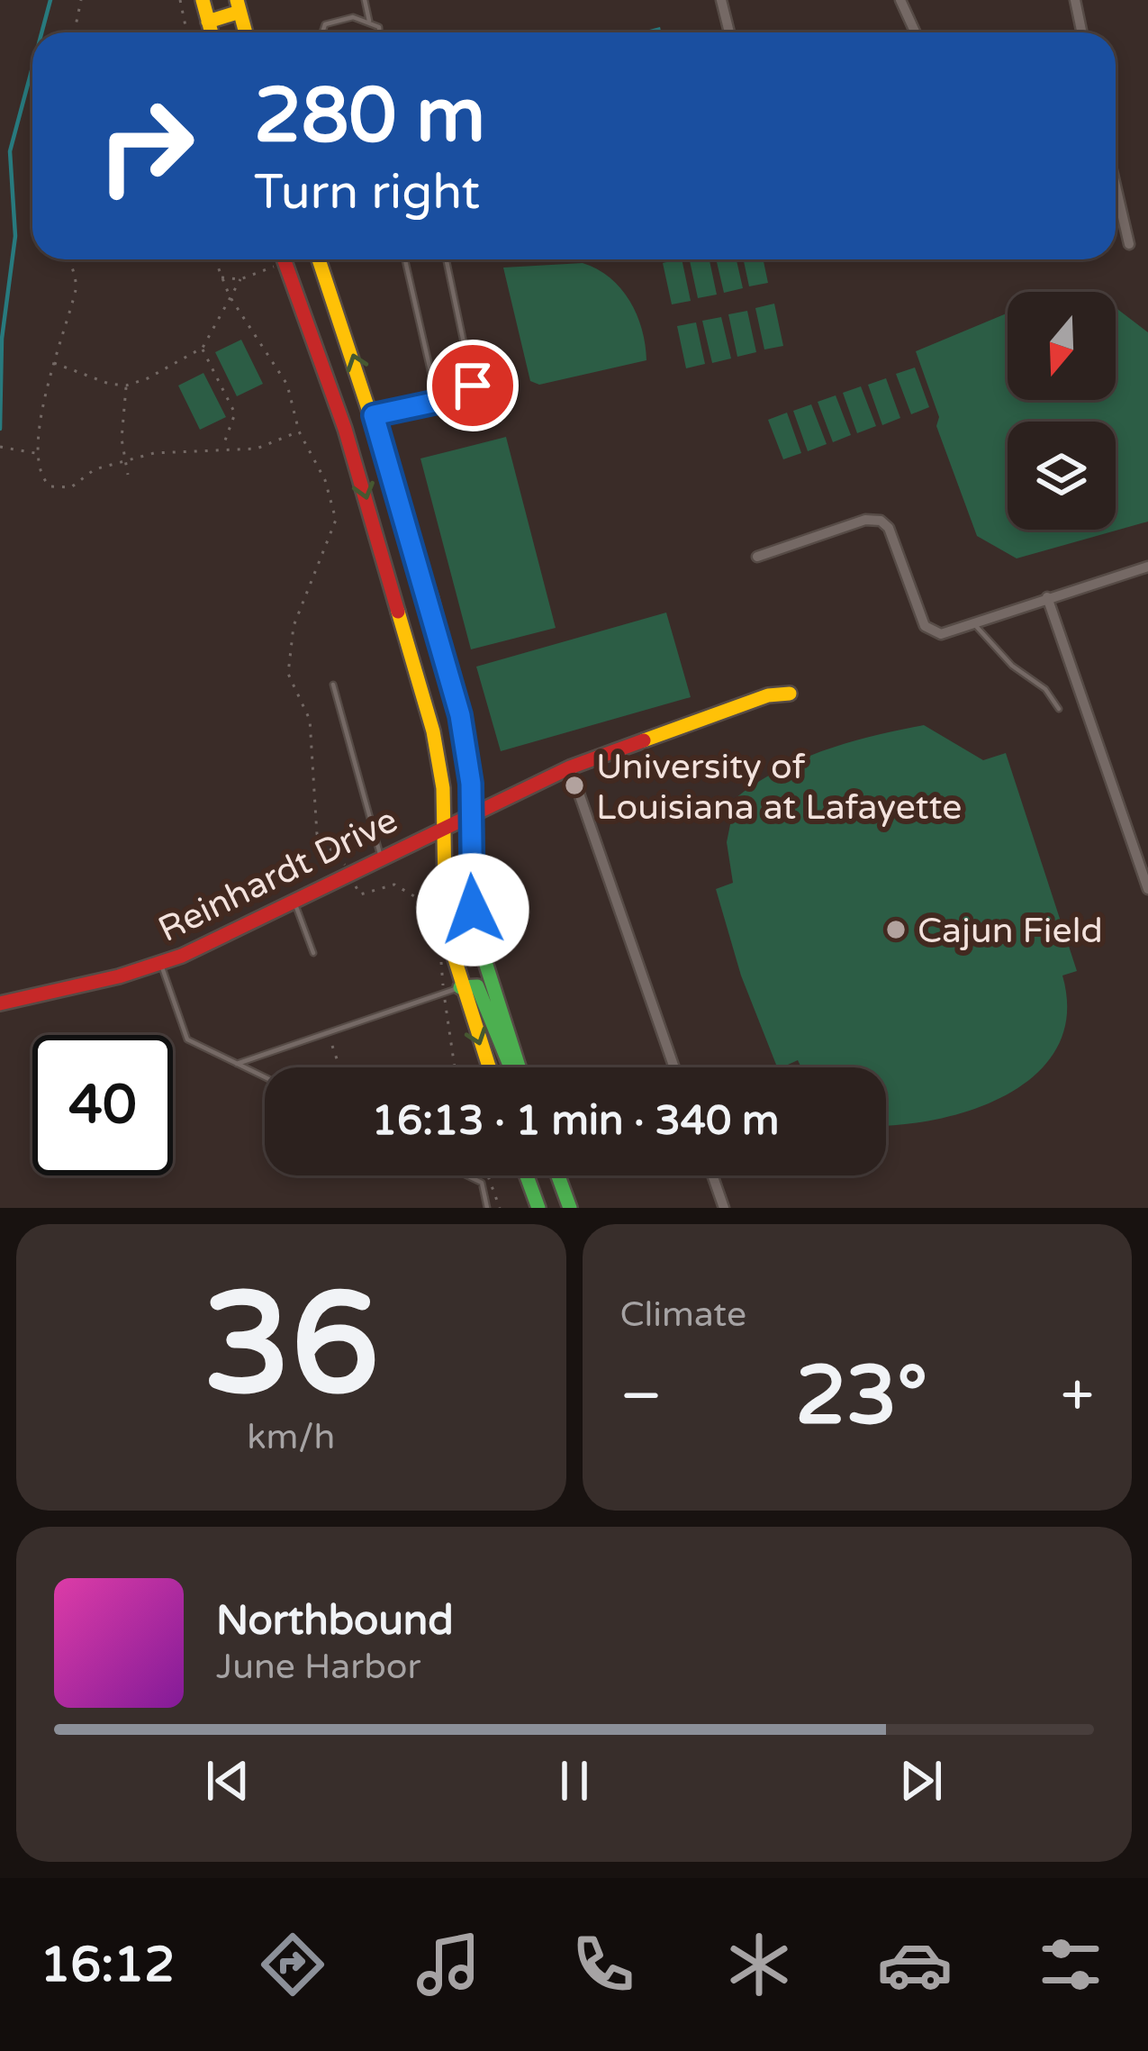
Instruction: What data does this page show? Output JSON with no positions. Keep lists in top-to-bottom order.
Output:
{
  "streets": {
    "street": ["Reinhardt Drive"]
  },
  "places": ["University of Louisiana at Lafayette", "Cajun Field"],
  "north": "bottom",
  "page": {
    "turn": ["280 m", "Turn right"],
    "limit": "40",
    "trip": "16:13 · 1 min · 340 m",
    "tile": [
      ["36", "km/h"],
      "Climate"
    ],
    "heat": ["−", "23°", "+"],
    "song": ["Northbound", "June Harbor"],
    "tabs": "16:12"
  }
}
